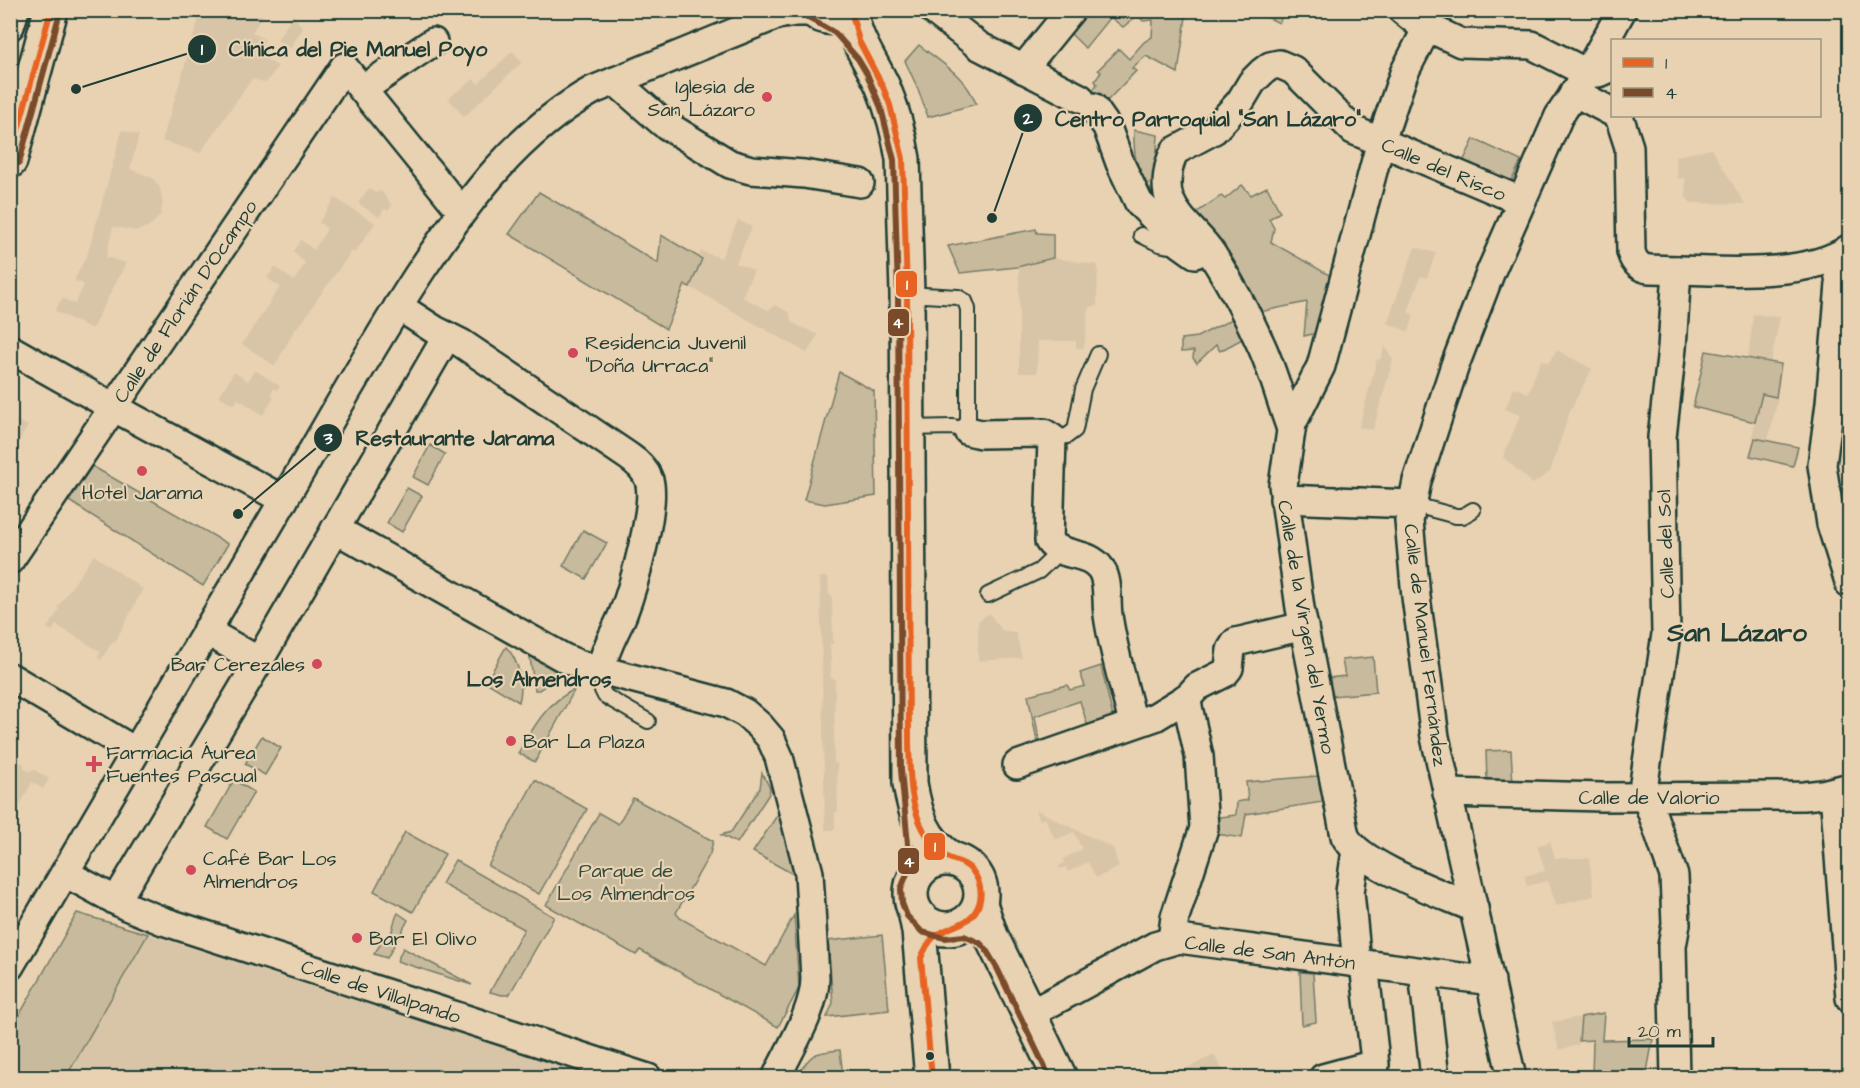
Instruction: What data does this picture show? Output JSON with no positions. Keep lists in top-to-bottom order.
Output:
{
  "streets": {
    "street": [
      "Calle del Risco",
      "Calle de Florián D'Ocampo",
      "Calle del Sol",
      "Calle de la Virgen del Yermo",
      "Calle de Manuel Fernández",
      "Calle de Valorio",
      "Calle de San Antón",
      "Calle de Villalpando"
    ]
  },
  "crossings": [
    ["Calle del Risco", "Calle de la Virgen del Yermo"],
    ["Calle del Risco", "Calle de Manuel Fernández"],
    ["Calle del Sol", "Calle de Valorio"],
    ["Calle de la Virgen del Yermo", "Calle de Manuel Fernández"],
    ["Calle de Manuel Fernández", "Calle de Valorio"],
    ["Calle de Manuel Fernández", "Calle de San Antón"]
  ],
  "districts": ["San Lázaro", "Los Almendros"],
  "parks": ["Parque de Los Almendros"],
  "places": {
    "other": [
      "Clínica del Pie Manuel Poyo",
      "Iglesia de San Lázaro",
      "Centro Parroquial \"San Lázaro\"",
      "Residencia Juvenil \"Doña Urraca\"",
      "Hotel Jarama",
      "Restaurante Jarama",
      "Bar Cerezales",
      "Bar La Plaza",
      "Café Bar Los Almendros",
      "Bar El Olivo"
    ],
    "health": ["Farmacia Áurea Fuentes Pascual"]
  },
  "lines": ["transit line 1", "transit line 4"],
  "legend": ["1", "4"],
  "scale_bar": "20 m"
}
